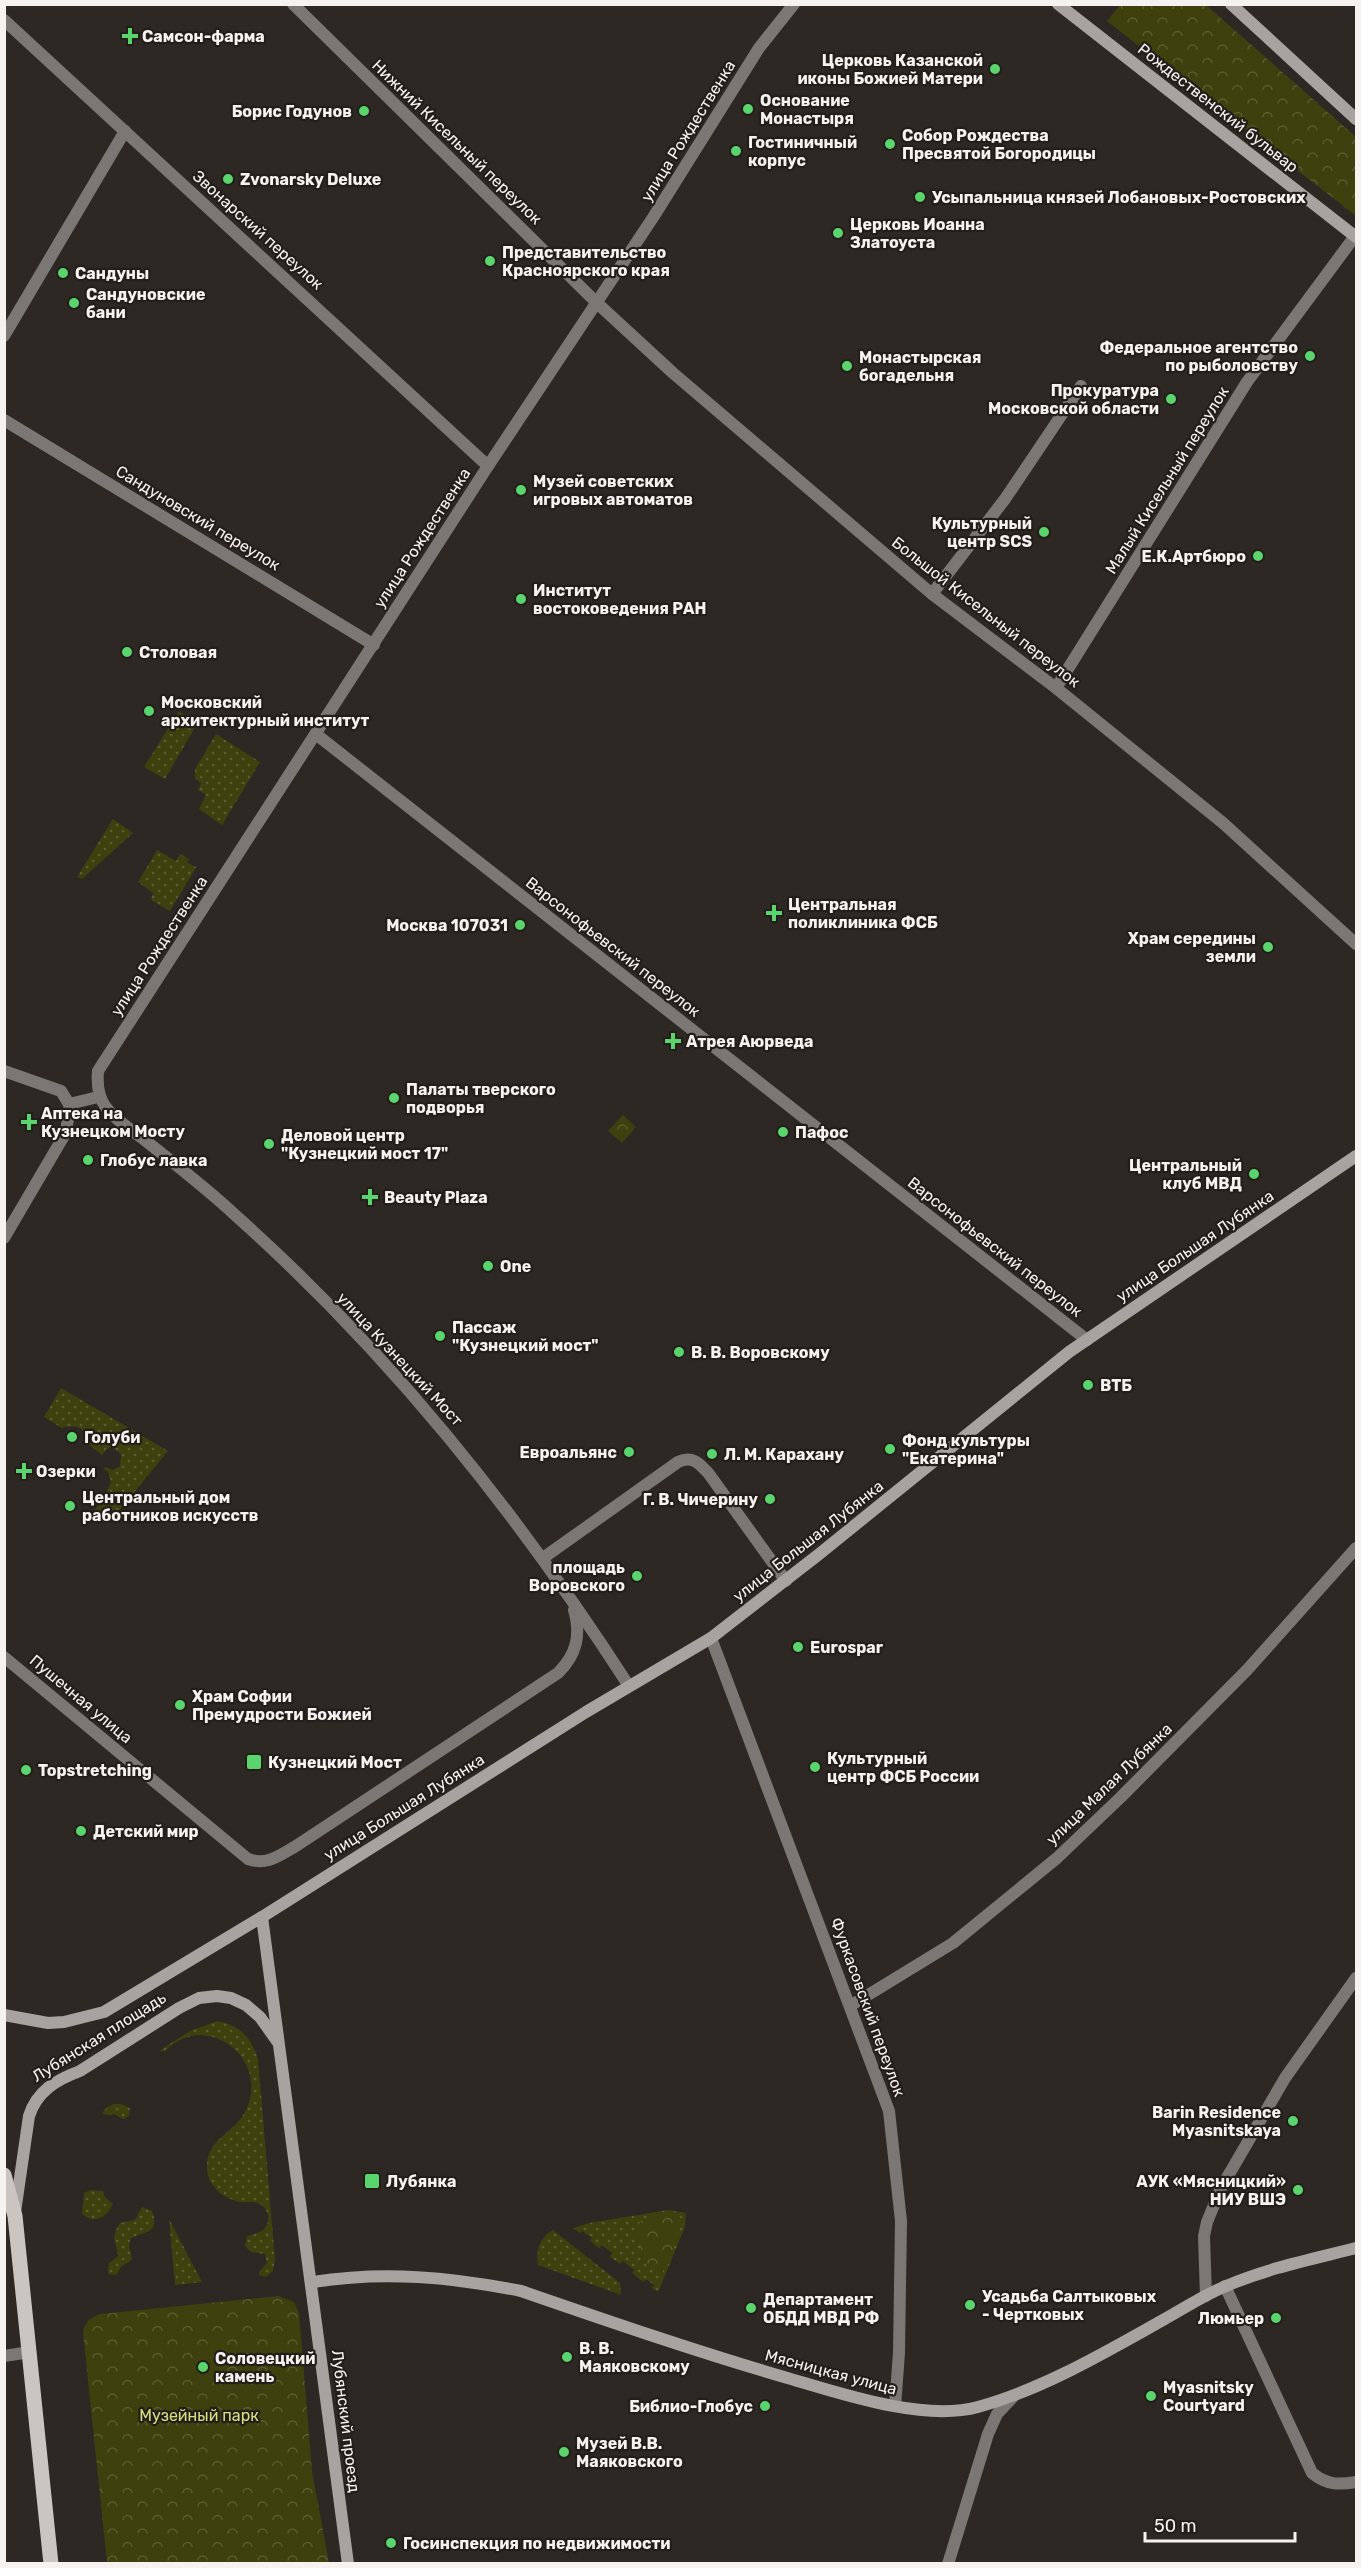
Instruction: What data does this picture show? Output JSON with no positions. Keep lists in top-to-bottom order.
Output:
{
  "streets": {
    "main road": [
      "Рождественский бульвар",
      "улица Большая Лубянка",
      "Лубянская площадь",
      "Мясницкая улица",
      "Лубянский проезд"
    ],
    "street": [
      "улица Рождественка",
      "Нижний Кисельный переулок",
      "Звонарский переулок",
      "Малый Кисельный переулок",
      "Сандуновский переулок",
      "Большой Кисельный переулок",
      "Варсонофьевский переулок",
      "улица Кузнецкий Мост",
      "Пушечная улица",
      "улица Малая Лубянка",
      "Фуркасовский переулок"
    ]
  },
  "crossings": [
    ["Рождественский бульвар", "Малый Кисельный переулок"],
    ["улица Рождественка", "Нижний Кисельный переулок"],
    ["улица Рождественка", "Звонарский переулок"],
    ["улица Рождественка", "Сандуновский переулок"],
    ["улица Рождественка", "Большой Кисельный переулок"],
    ["улица Рождественка", "Варсонофьевский переулок"],
    ["улица Рождественка", "улица Кузнецкий Мост"],
    ["Нижний Кисельный переулок", "Большой Кисельный переулок"],
    ["Малый Кисельный переулок", "Большой Кисельный переулок"],
    ["Варсонофьевский переулок", "улица Большая Лубянка"],
    ["улица Большая Лубянка", "улица Кузнецкий Мост"],
    ["улица Большая Лубянка", "Фуркасовский переулок"],
    ["улица Большая Лубянка", "Лубянская площадь"],
    ["улица Кузнецкий Мост", "Пушечная улица"],
    ["улица Малая Лубянка", "Фуркасовский переулок"],
    ["Фуркасовский переулок", "Мясницкая улица"],
    ["Лубянская площадь", "Мясницкая улица"],
    ["Лубянская площадь", "Лубянский проезд"],
    ["Мясницкая улица", "Лубянский проезд"]
  ],
  "parks": ["Музейный парк"],
  "places": {
    "health": [
      "Самсон-фарма",
      "Центральная поликлиника ФСБ",
      "Атрея Аюрведа",
      "Аптека на Кузнецком Мосту",
      "Beauty Plaza",
      "Озерки"
    ],
    "other": [
      "Церковь Казанской иконы Божией Матери",
      "Основание Монастыря",
      "Борис Годунов",
      "Собор Рождества Пресвятой Богородицы",
      "Гостиничный корпус",
      "Zvonarsky Deluxe",
      "Усыпальница князей Лобановых-Ростовских",
      "Церковь Иоанна Златоуста",
      "Представительство Красноярского края",
      "Сандуны",
      "Сандуновские бани",
      "Федеральное агентство по рыболовству",
      "Монастырская богадельня",
      "Прокуратура Московской области",
      "Музей советских игровых автоматов",
      "Культурный центр SCS",
      "Е.К.Артбюро",
      "Институт востоковедения РАН",
      "Столовая",
      "Московский архитектурный институт",
      "Москва 107031",
      "Храм середины земли",
      "Палаты тверского подворья",
      "Пафос",
      "Деловой центр \"Кузнецкий мост 17\"",
      "Глобус лавка",
      "Центральный клуб МВД",
      "One",
      "Пассаж \"Кузнецкий мост\"",
      "В. В. Воровскому",
      "ВТБ",
      "Голуби",
      "Фонд культуры \"Екатерина\"",
      "Евроальянс",
      "Л. М. Карахану",
      "Г. В. Чичерину",
      "Центральный дом работников искусств",
      "площадь Воровского",
      "Eurospar",
      "Храм Софии Премудрости Божией",
      "Культурный центр ФСБ России",
      "Topstretching",
      "Детский мир",
      "Barin Residence Myasnitskaya",
      "АУК «Мясницкий» НИУ ВШЭ",
      "Усадьба Салтыковых - Чертковых",
      "Департамент ОБДД МВД РФ",
      "Люмьер",
      "В. В. Маяковскому",
      "Соловецкий камень",
      "Myasnitsky Courtyard",
      "Библио-Глобус",
      "Музей В.В. Маяковского",
      "Госинспекция по недвижимости"
    ],
    "transit": ["Кузнецкий Мост", "Лубянка"]
  },
  "scale_bar": "50 m"
}
